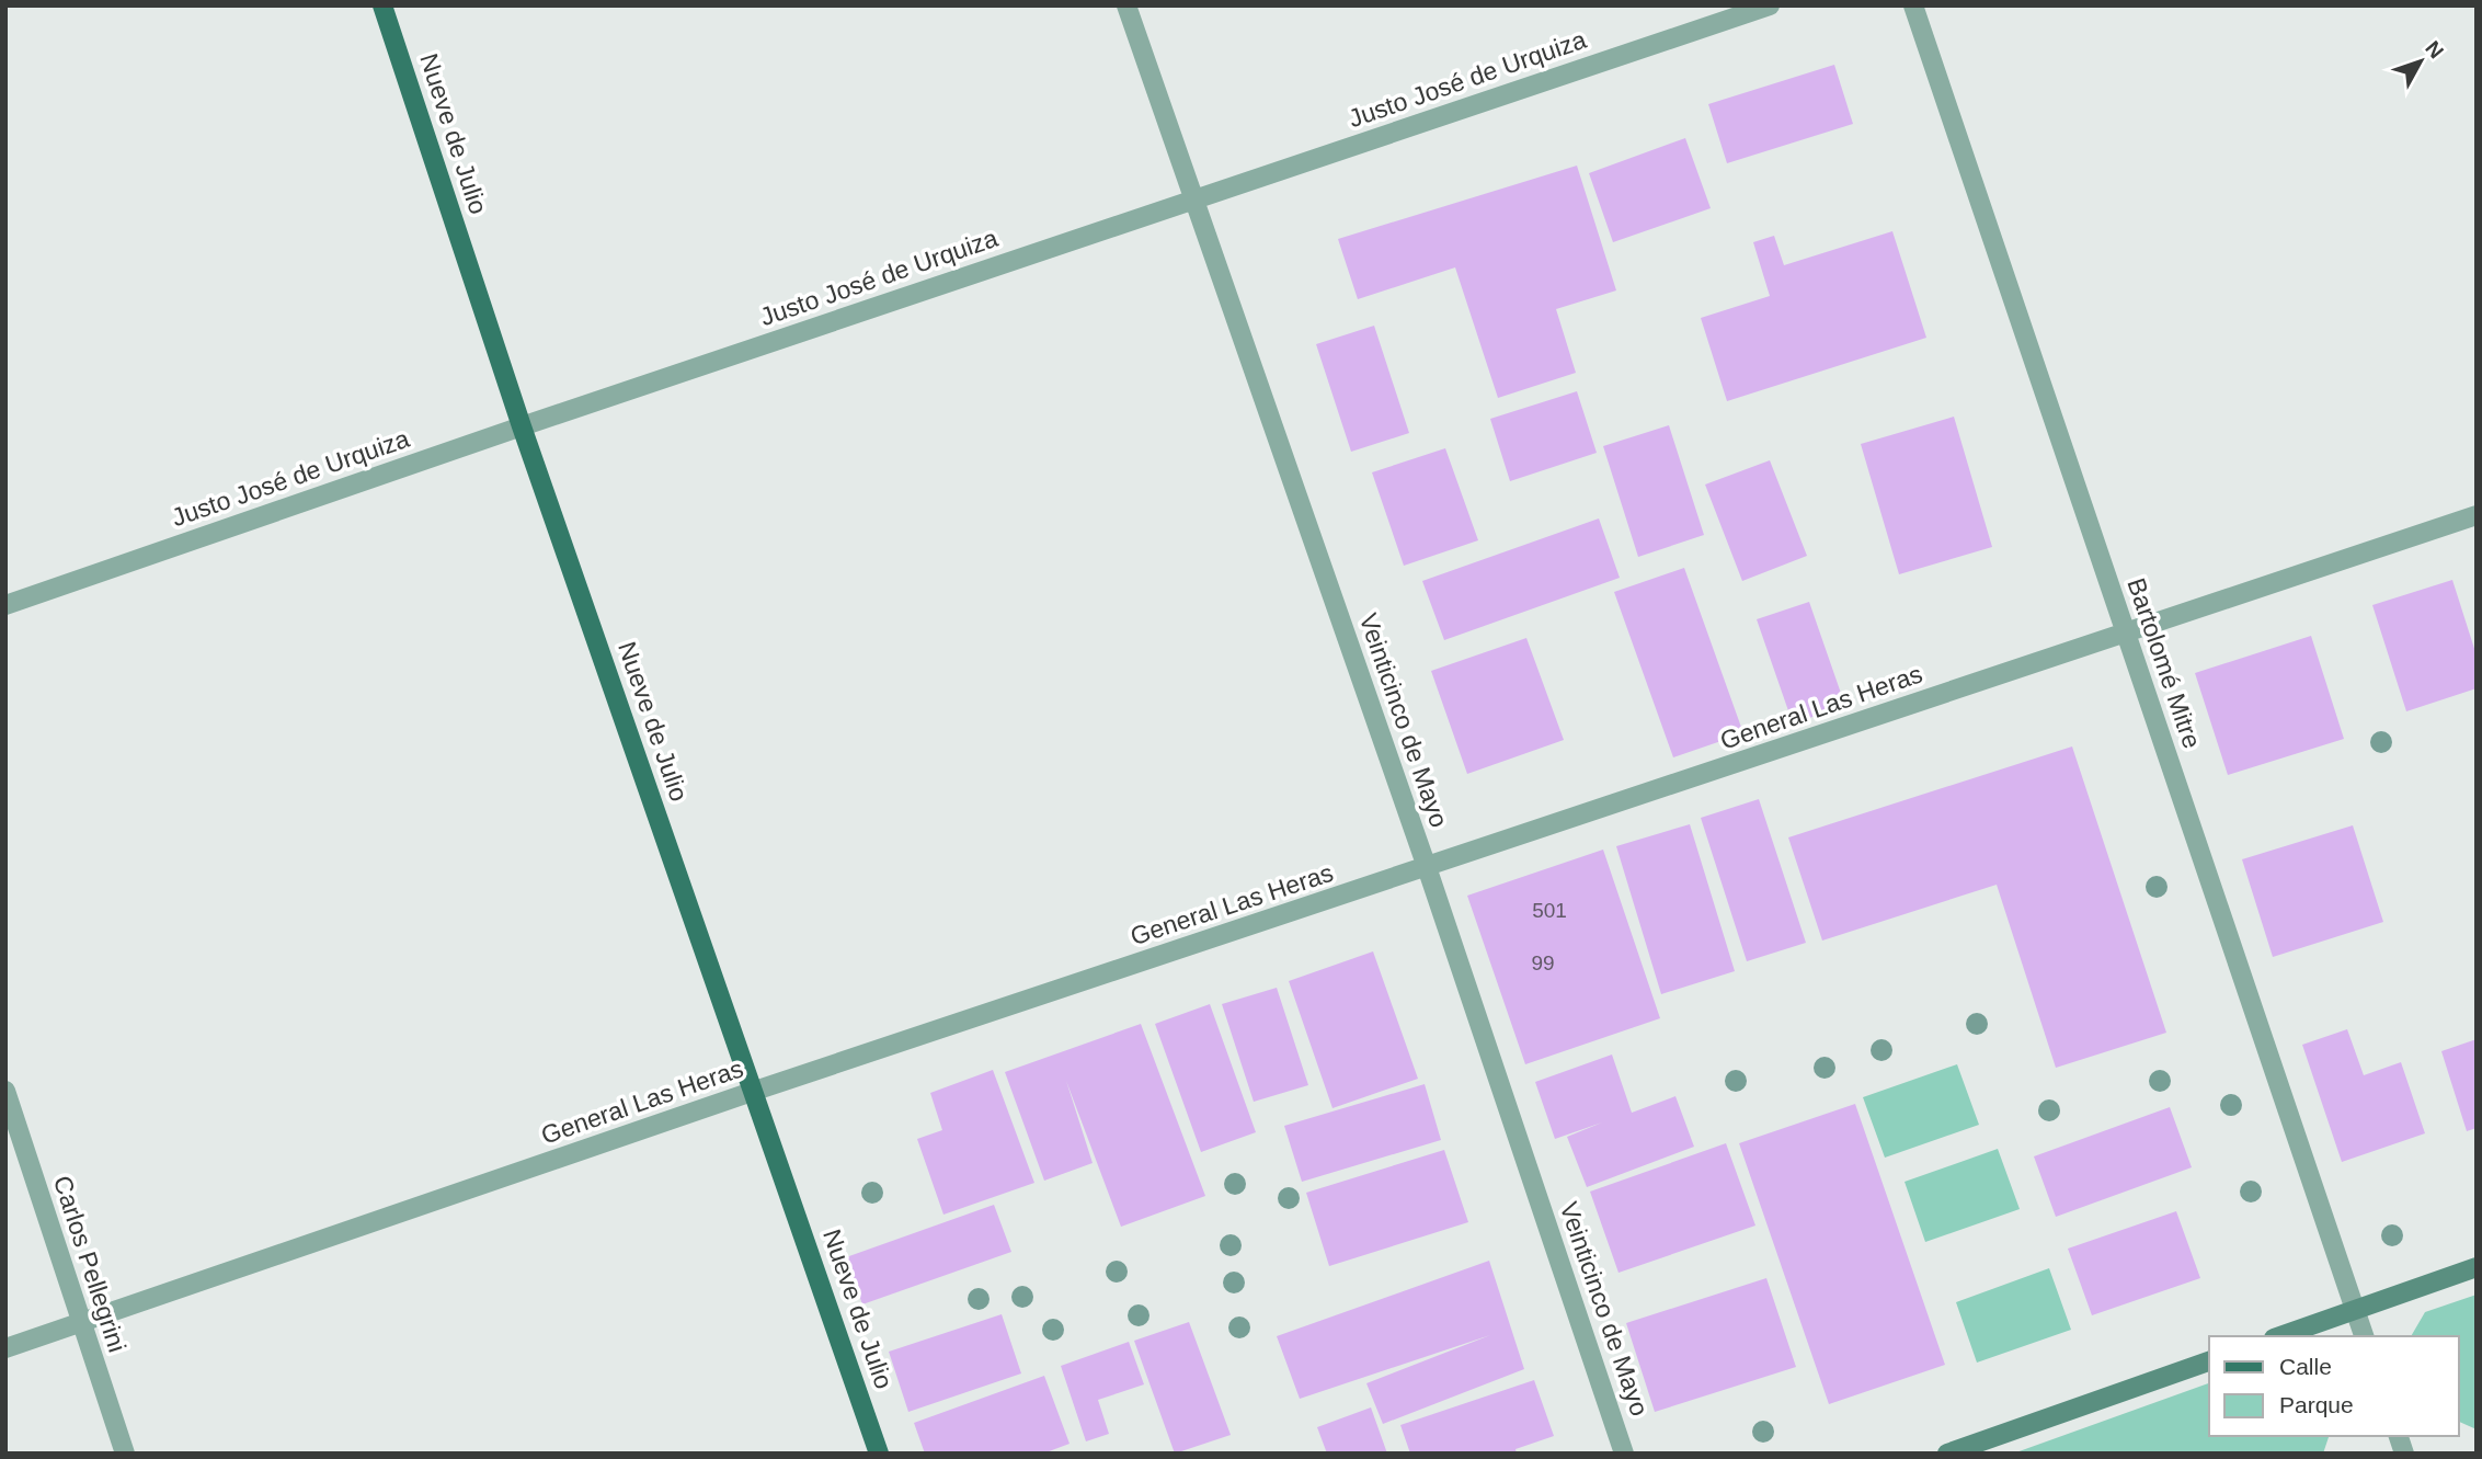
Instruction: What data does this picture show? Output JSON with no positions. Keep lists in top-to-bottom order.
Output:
{
  "streets": {
    "main road": ["Nueve de Julio"],
    "street": [
      "Justo José de Urquiza",
      "Bartolomé Mitre",
      "General Las Heras",
      "Veinticinco de Mayo",
      "Carlos Pellegrini"
    ]
  },
  "crossings": [
    ["Justo José de Urquiza", "Nueve de Julio"],
    ["Justo José de Urquiza", "Veinticinco de Mayo"],
    ["Nueve de Julio", "General Las Heras"],
    ["Bartolomé Mitre", "General Las Heras"],
    ["General Las Heras", "Veinticinco de Mayo"],
    ["General Las Heras", "Carlos Pellegrini"]
  ],
  "house_numbers": ["501", "99"],
  "legend": ["Calle", "Parque"],
  "north": "top right"
}
